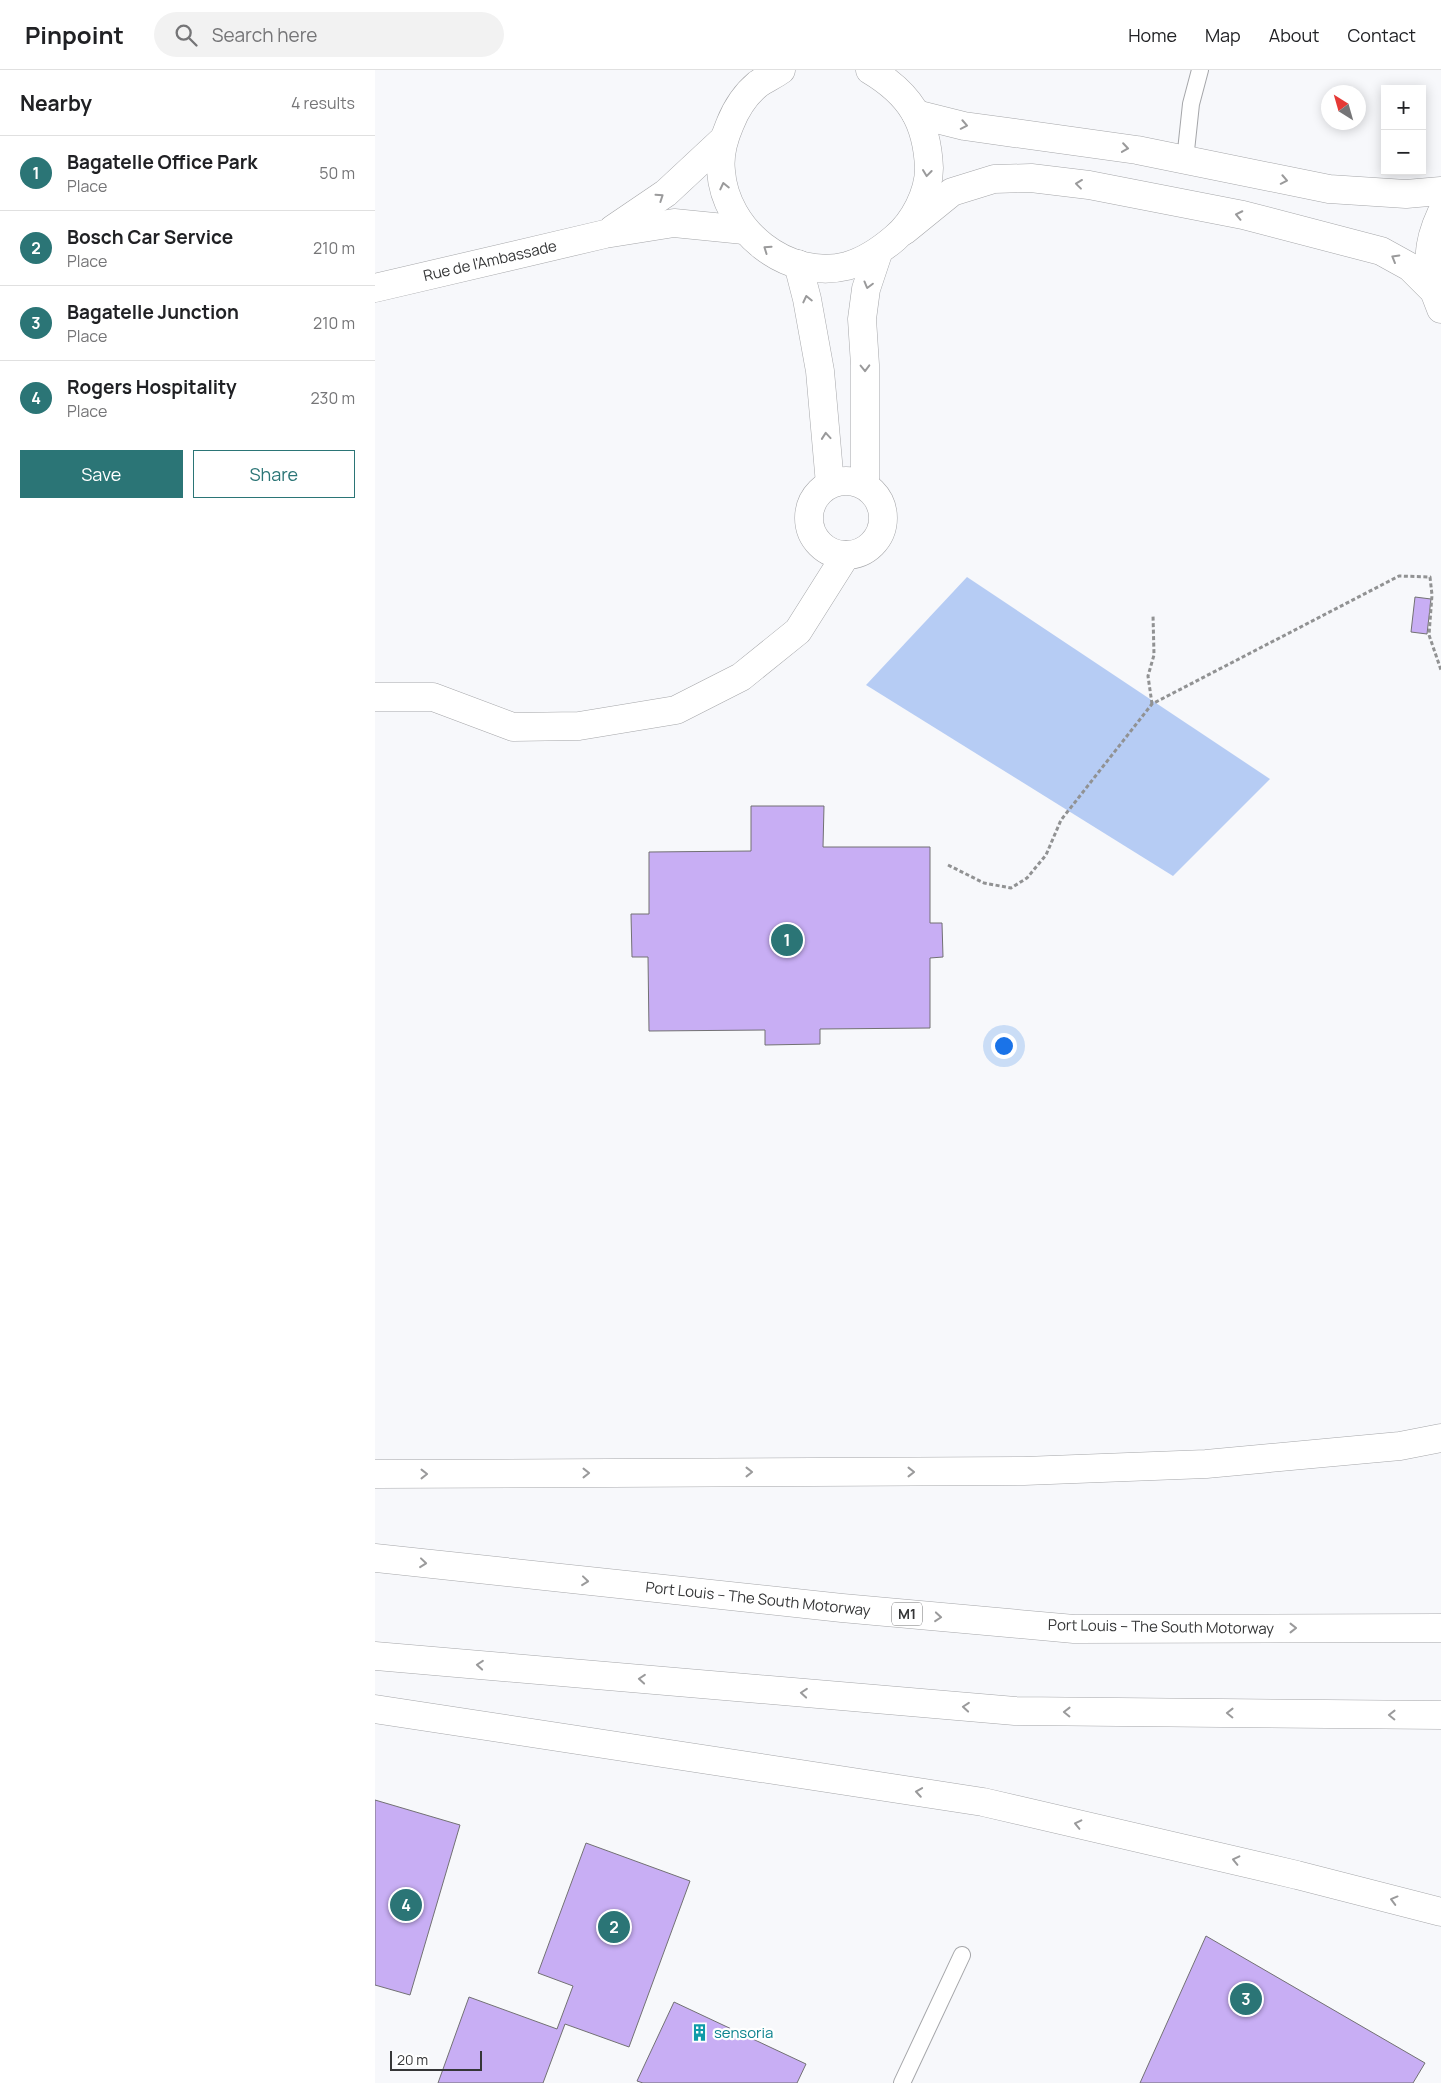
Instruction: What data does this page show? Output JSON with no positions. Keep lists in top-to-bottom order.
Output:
{
  "streets": {
    "main road": ["Rue de l'Ambassade", "Port Louis – The South Motorway", "M1"]
  },
  "places": {
    "building": ["sensoria"]
  },
  "scale_bar": "20 m",
  "north": "top left",
  "page": {
    "header": "Pinpoint",
    "search": "Search here",
    "nav": [
      "Home",
      "Map",
      "About",
      "Contact"
    ],
    "heading": ["Nearby", "4 results"],
    "map_buttons": ["+", "−"],
    "list": [
      {
        "mark": "1",
        "name": "Bagatelle Office Park",
        "note": "Place",
        "value": "50 m"
      },
      {
        "mark": "2",
        "name": "Bosch Car Service",
        "note": "Place",
        "value": "210 m"
      },
      {
        "mark": "3",
        "name": "Bagatelle Junction",
        "note": "Place",
        "value": "210 m"
      },
      {
        "mark": "4",
        "name": "Rogers Hospitality",
        "note": "Place",
        "value": "230 m"
      }
    ],
    "buttons": ["Save", "Share"],
    "pins": [
      "1",
      "4",
      "2",
      "3"
    ],
    "scale": "20 m"
  }
}
